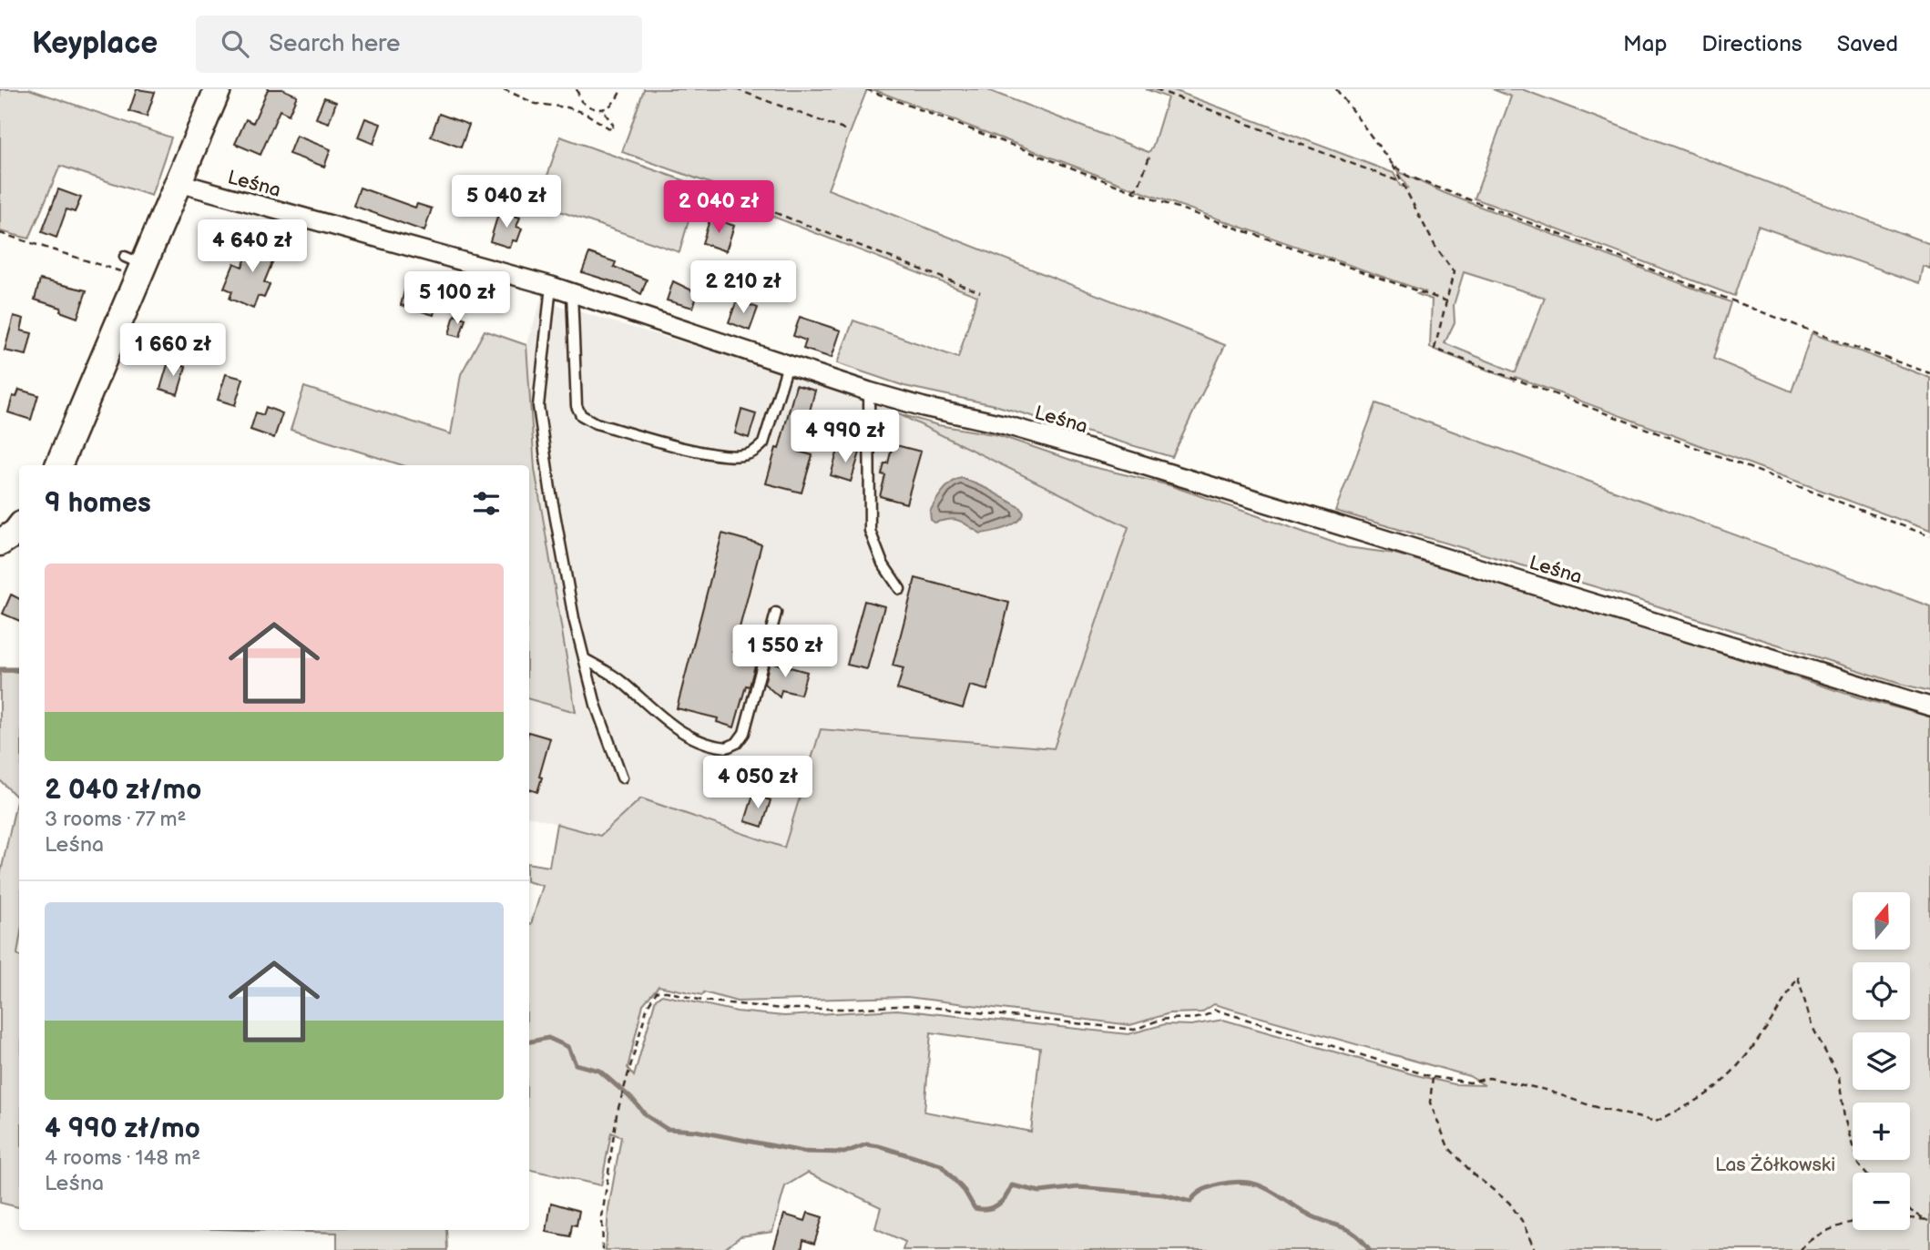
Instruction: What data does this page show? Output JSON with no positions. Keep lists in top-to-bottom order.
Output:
{
  "streets": {
    "street": ["Leśna"]
  },
  "parks": ["Las Żółkowski"],
  "north": "top",
  "page": {
    "header": "Keyplace",
    "search": "Search here",
    "nav": ["Map", "Directions", "Saved"],
    "price": [
      "5 040 zł",
      "2 040 zł",
      "4 640 zł",
      "2 210 zł",
      "5 100 zł",
      "1 660 zł",
      "4 990 zł",
      "1 550 zł",
      "4 050 zł"
    ],
    "heading": "9 homes",
    "list": [
      {
        "name": "2 040 zł/mo",
        "note": "3 rooms · 77 m² · Leśna"
      },
      {
        "name": "4 990 zł/mo",
        "note": "4 rooms · 148 m² · Leśna"
      }
    ],
    "map_buttons": ["+", "−"]
  }
}
